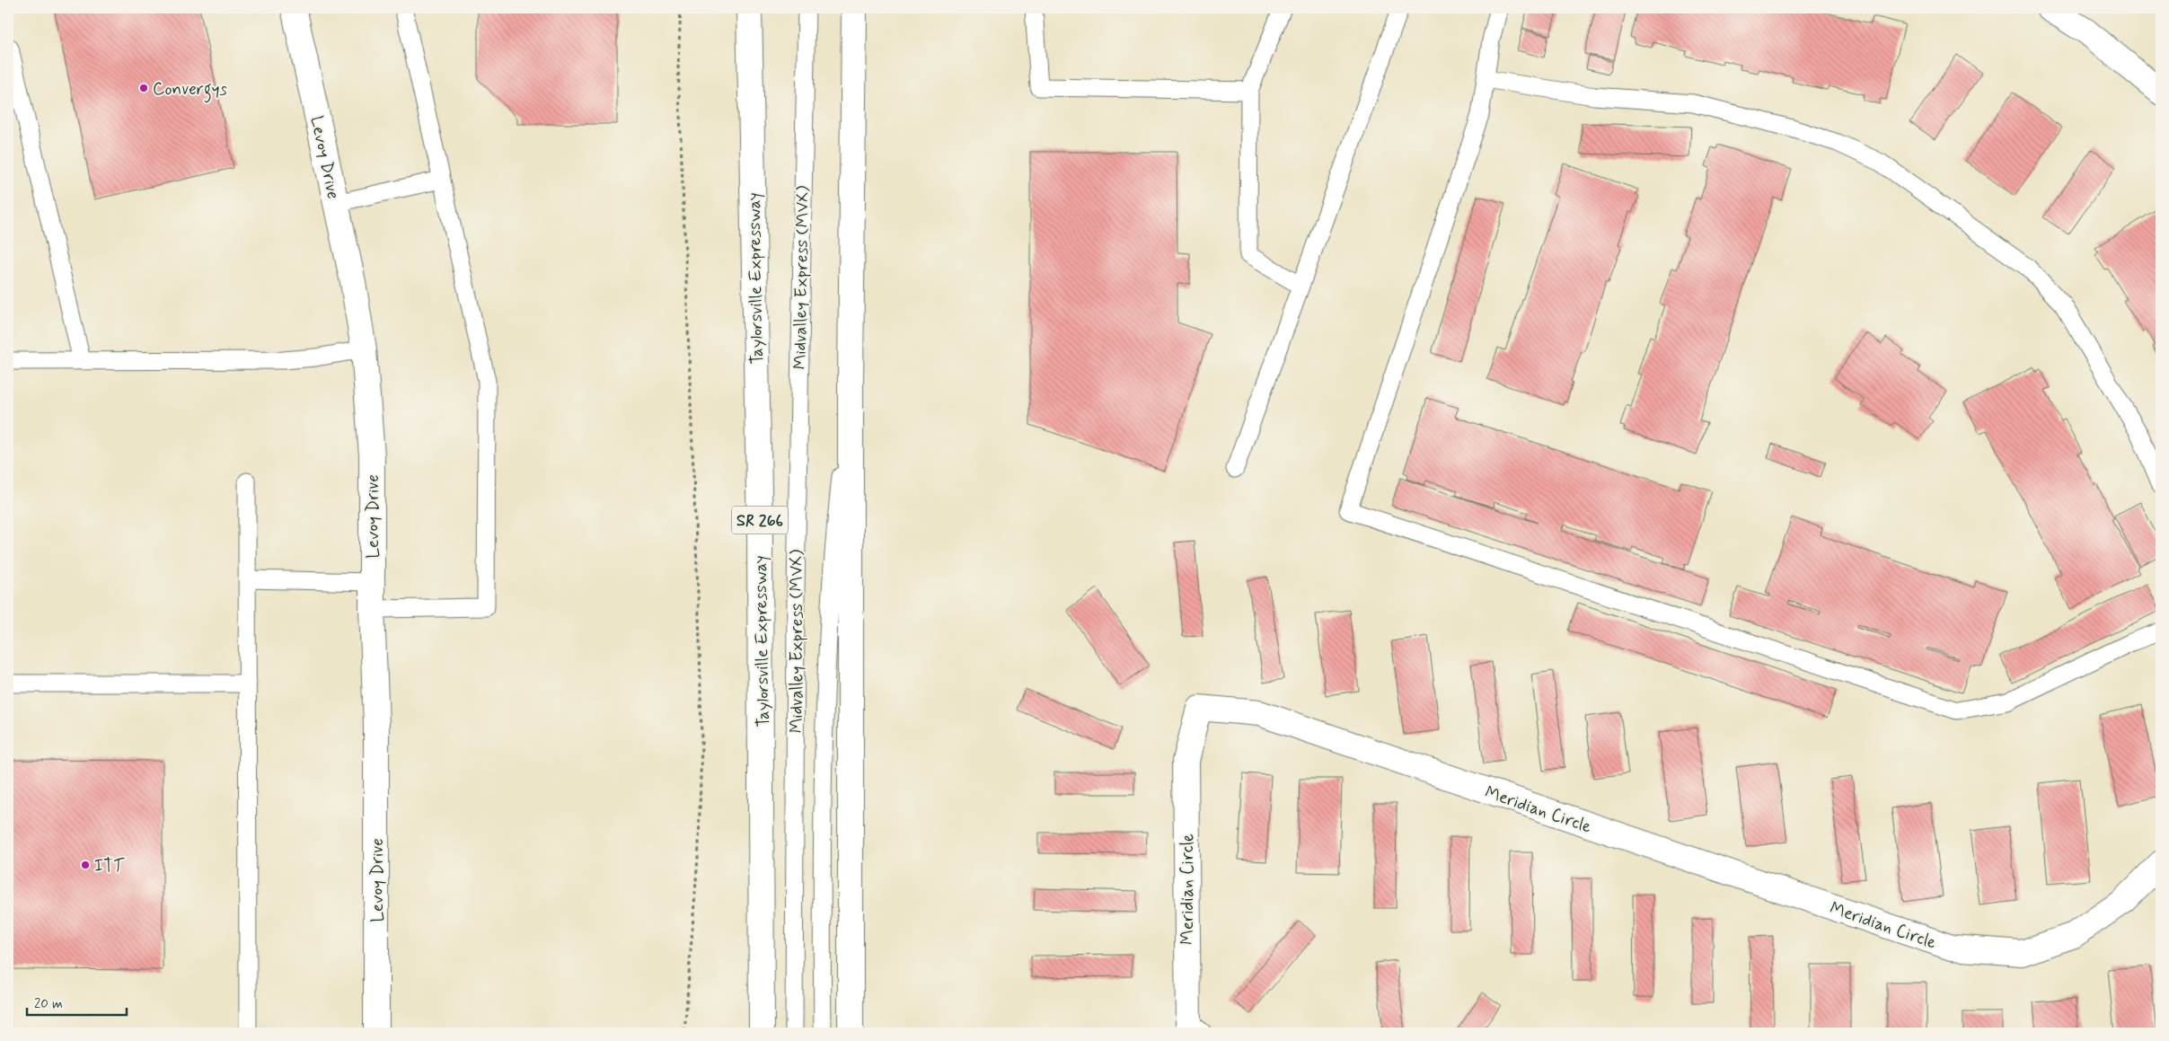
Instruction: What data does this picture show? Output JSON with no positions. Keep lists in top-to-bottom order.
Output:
{
  "streets": {
    "street": [
      "Levoy Drive",
      "Taylorsville Expressway",
      "SR 266",
      "Meridian Circle"
    ],
    "lane": ["Midvalley Express (MVX)"]
  },
  "places": ["Convergys", "ITT"],
  "scale_bar": "20 m"
}
